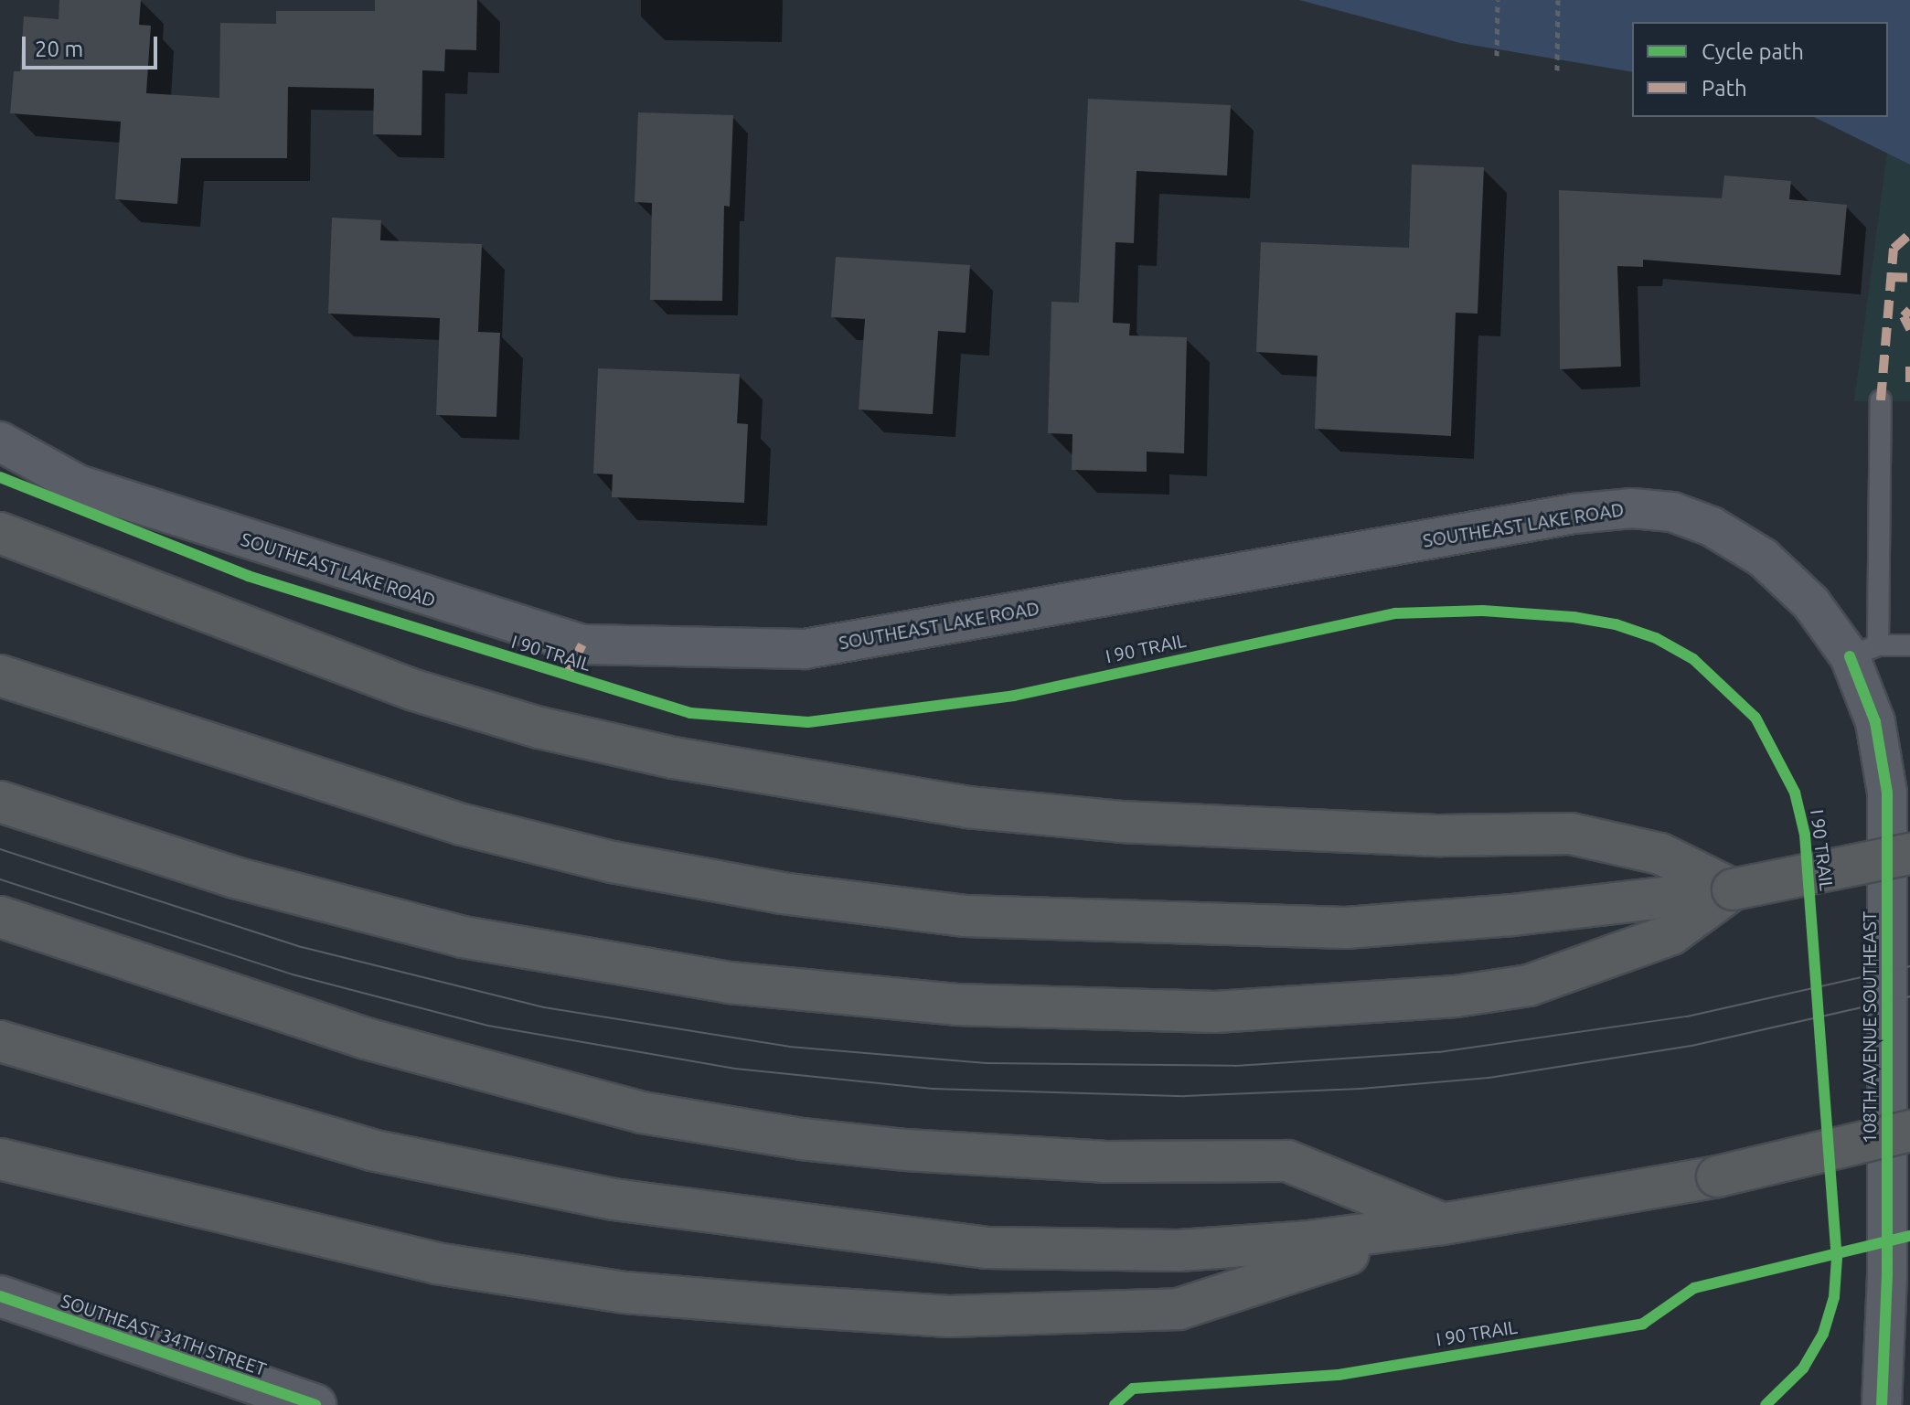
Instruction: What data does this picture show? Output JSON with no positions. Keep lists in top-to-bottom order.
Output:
{
  "streets": {
    "street": ["SOUTHEAST LAKE ROAD", "108TH AVENUE SOUTHEAST", "SOUTHEAST 34TH STREET"],
    "cycle path": ["I 90 TRAIL"]
  },
  "crossings": [
    ["SOUTHEAST LAKE ROAD", "108TH AVENUE SOUTHEAST"]
  ],
  "legend": ["Cycle path", "Path"],
  "scale_bar": "20 m"
}
